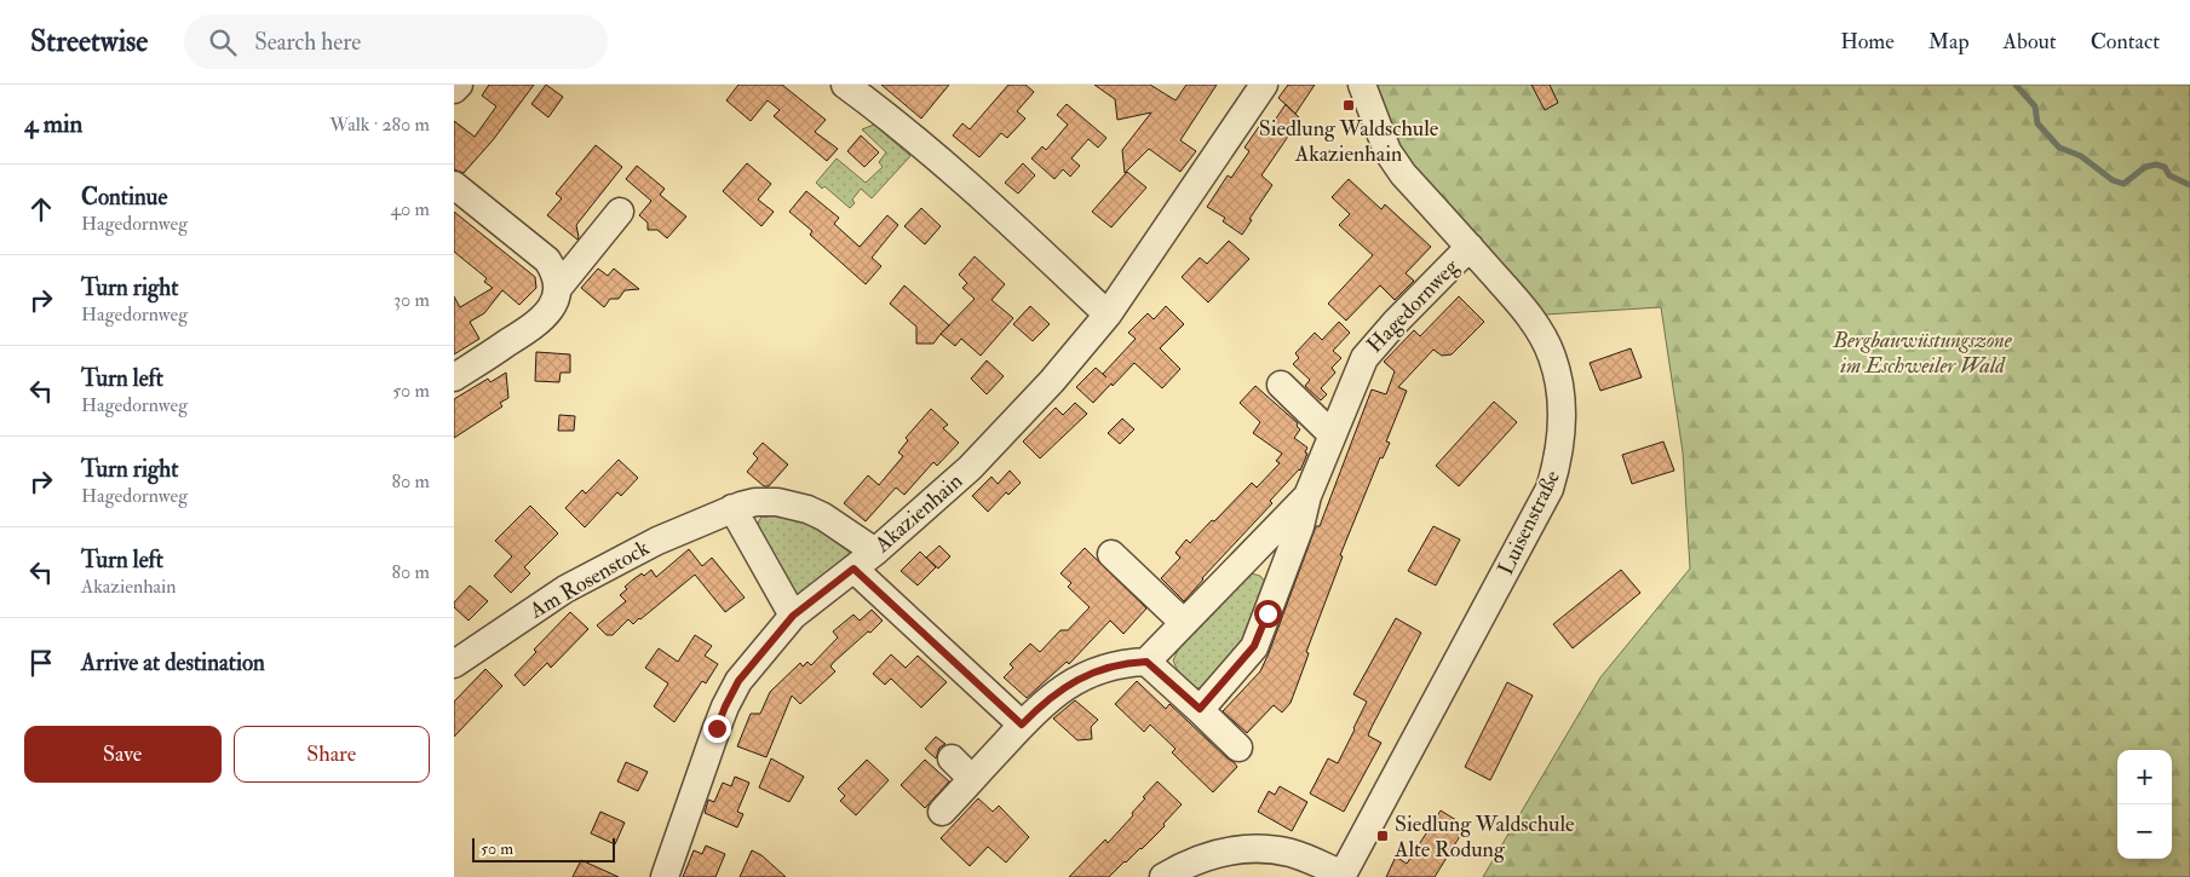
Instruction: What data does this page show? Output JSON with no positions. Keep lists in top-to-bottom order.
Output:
{
  "streets": {
    "street": [
      "Hagedornweg",
      "Akazienhain",
      "Luisenstraße",
      "Am Rosenstock"
    ]
  },
  "crossings": [
    ["Hagedornweg", "Luisenstraße"],
    ["Akazienhain", "Am Rosenstock"]
  ],
  "parks": ["Bergbauwüstungszone im Eschweiler Wald"],
  "places": {
    "transit": ["Siedlung Waldschule Akazienhain", "Siedlung Waldschule Alte Rodung"]
  },
  "scale_bar": "50 m",
  "page": {
    "header": "Streetwise",
    "search": "Search here",
    "nav": [
      "Home",
      "Map",
      "About",
      "Contact"
    ],
    "heading": ["4 min", "Walk · 280 m"],
    "list": [
      ["Continue", "Hagedornweg", "40 m"],
      ["Turn right", "Hagedornweg", "30 m"],
      ["Turn left", "Hagedornweg", "50 m"],
      ["Turn right", "Hagedornweg", "80 m"],
      ["Turn left", "Akazienhain", "80 m"],
      "Arrive at destination"
    ],
    "buttons": ["Save", "Share"],
    "map_buttons": ["+", "−"],
    "scale": "50 m"
  }
}
